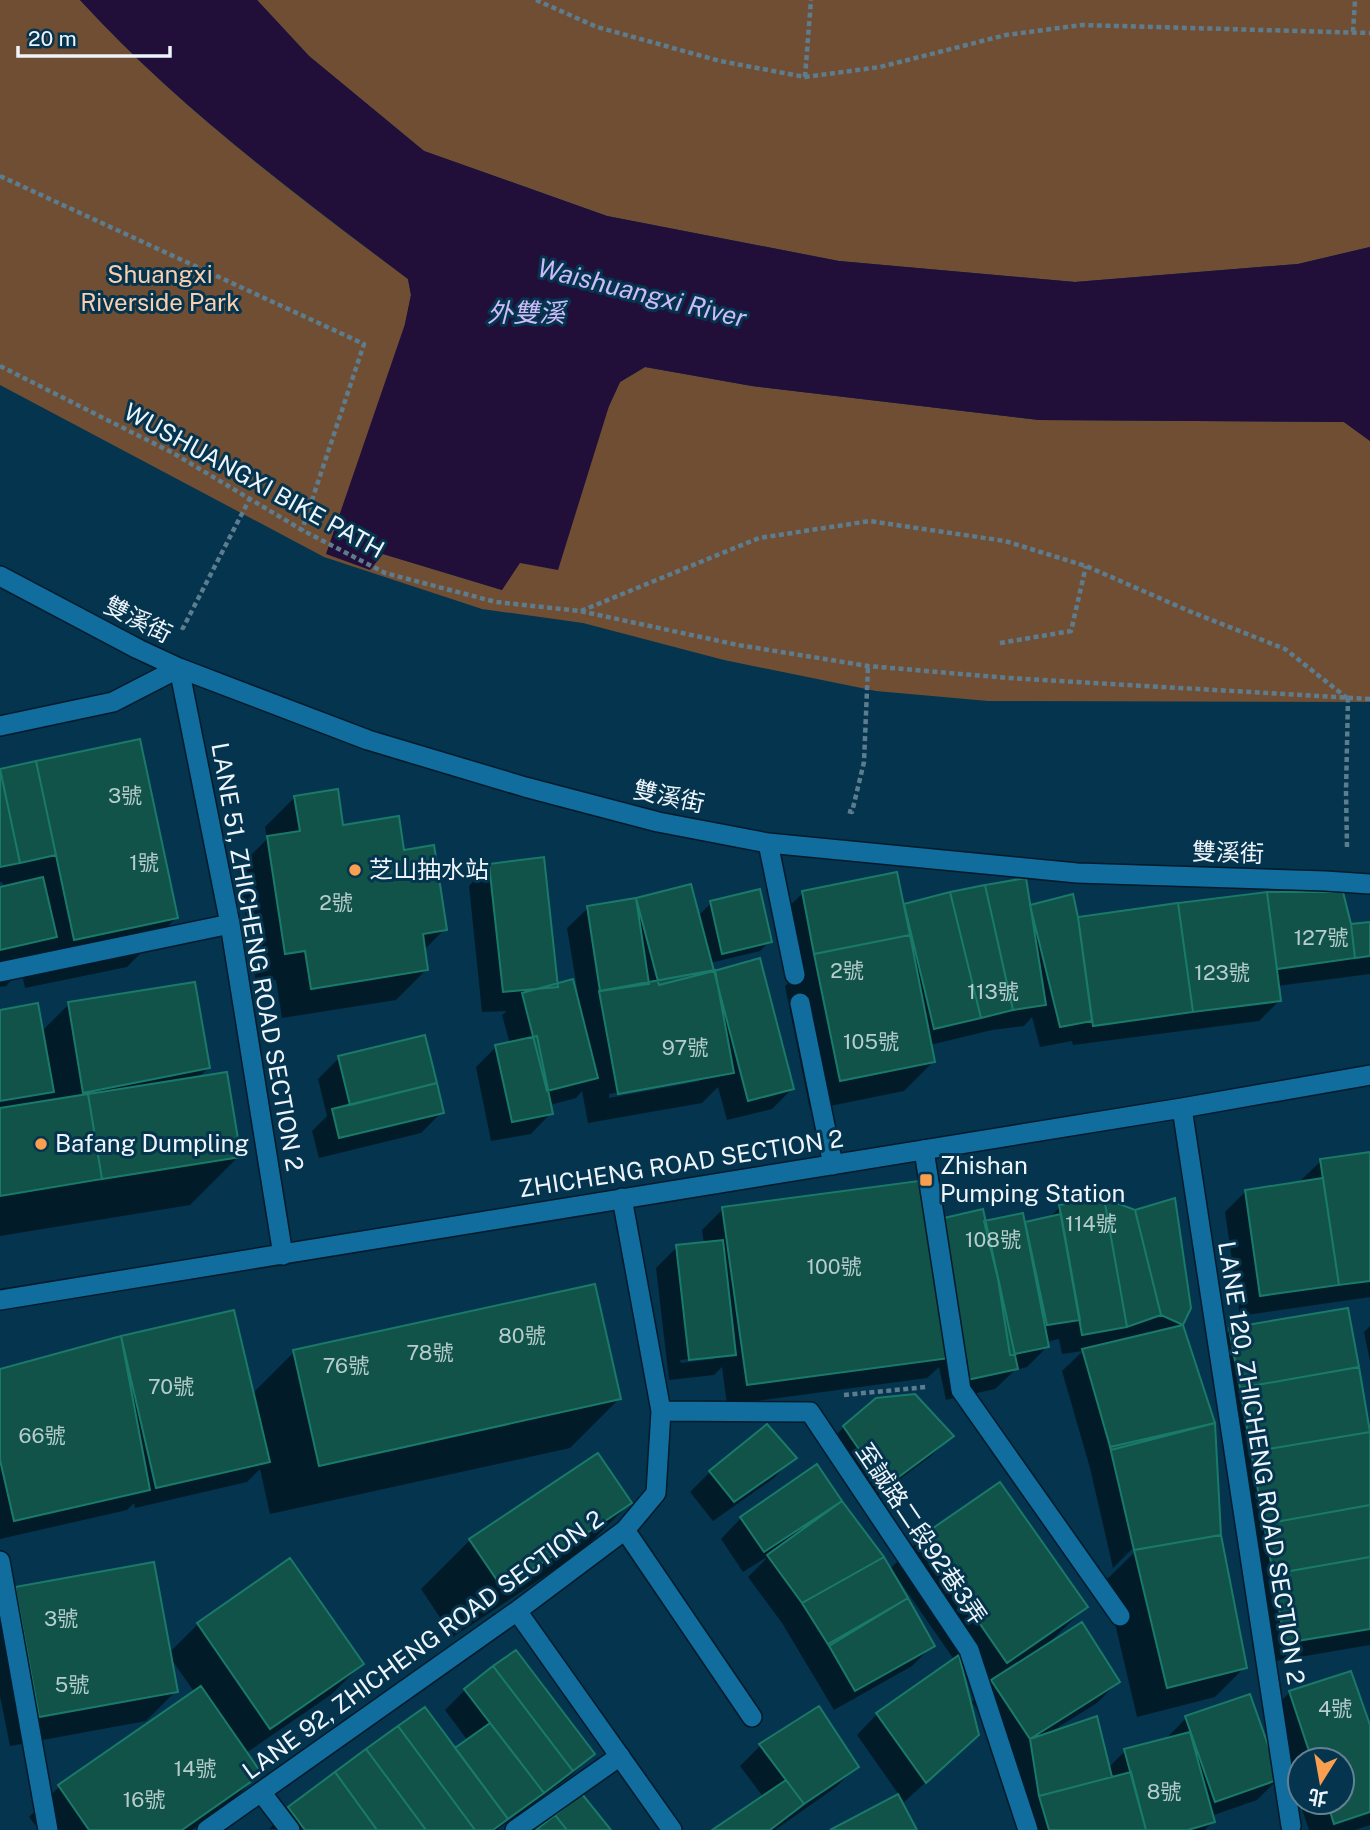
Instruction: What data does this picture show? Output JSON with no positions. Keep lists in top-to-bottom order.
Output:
{
  "streets": {
    "street": [
      "雙溪街",
      "LANE 51, ZHICHENG ROAD SECTION 2",
      "ZHICHENG ROAD SECTION 2",
      "LANE 120, ZHICHENG ROAD SECTION 2",
      "至誠路二段92巷3弄",
      "LANE 92, ZHICHENG ROAD SECTION 2"
    ],
    "path": ["WUSHUANGXI BIKE PATH"]
  },
  "crossings": [
    ["雙溪街", "LANE 51, ZHICHENG ROAD SECTION 2"],
    ["LANE 51, ZHICHENG ROAD SECTION 2", "ZHICHENG ROAD SECTION 2"],
    ["ZHICHENG ROAD SECTION 2", "LANE 120, ZHICHENG ROAD SECTION 2"],
    ["ZHICHENG ROAD SECTION 2", "LANE 92, ZHICHENG ROAD SECTION 2"]
  ],
  "water": ["Waishuangxi River", "外雙溪"],
  "parks": ["Shuangxi Riverside Park"],
  "places": {
    "other": ["芝山抽水站", "Bafang Dumpling"],
    "transit": ["Zhishan Pumping Station"]
  },
  "house_numbers": [
    "3號",
    "1號",
    "2號",
    "127號",
    "2號",
    "123號",
    "113號",
    "105號",
    "97號",
    "114號",
    "108號",
    "100號",
    "80號",
    "78號",
    "76號",
    "70號",
    "66號",
    "3號",
    "5號",
    "4號",
    "14號",
    "8號",
    "16號"
  ],
  "scale_bar": "20 m",
  "north": "bottom"
}
